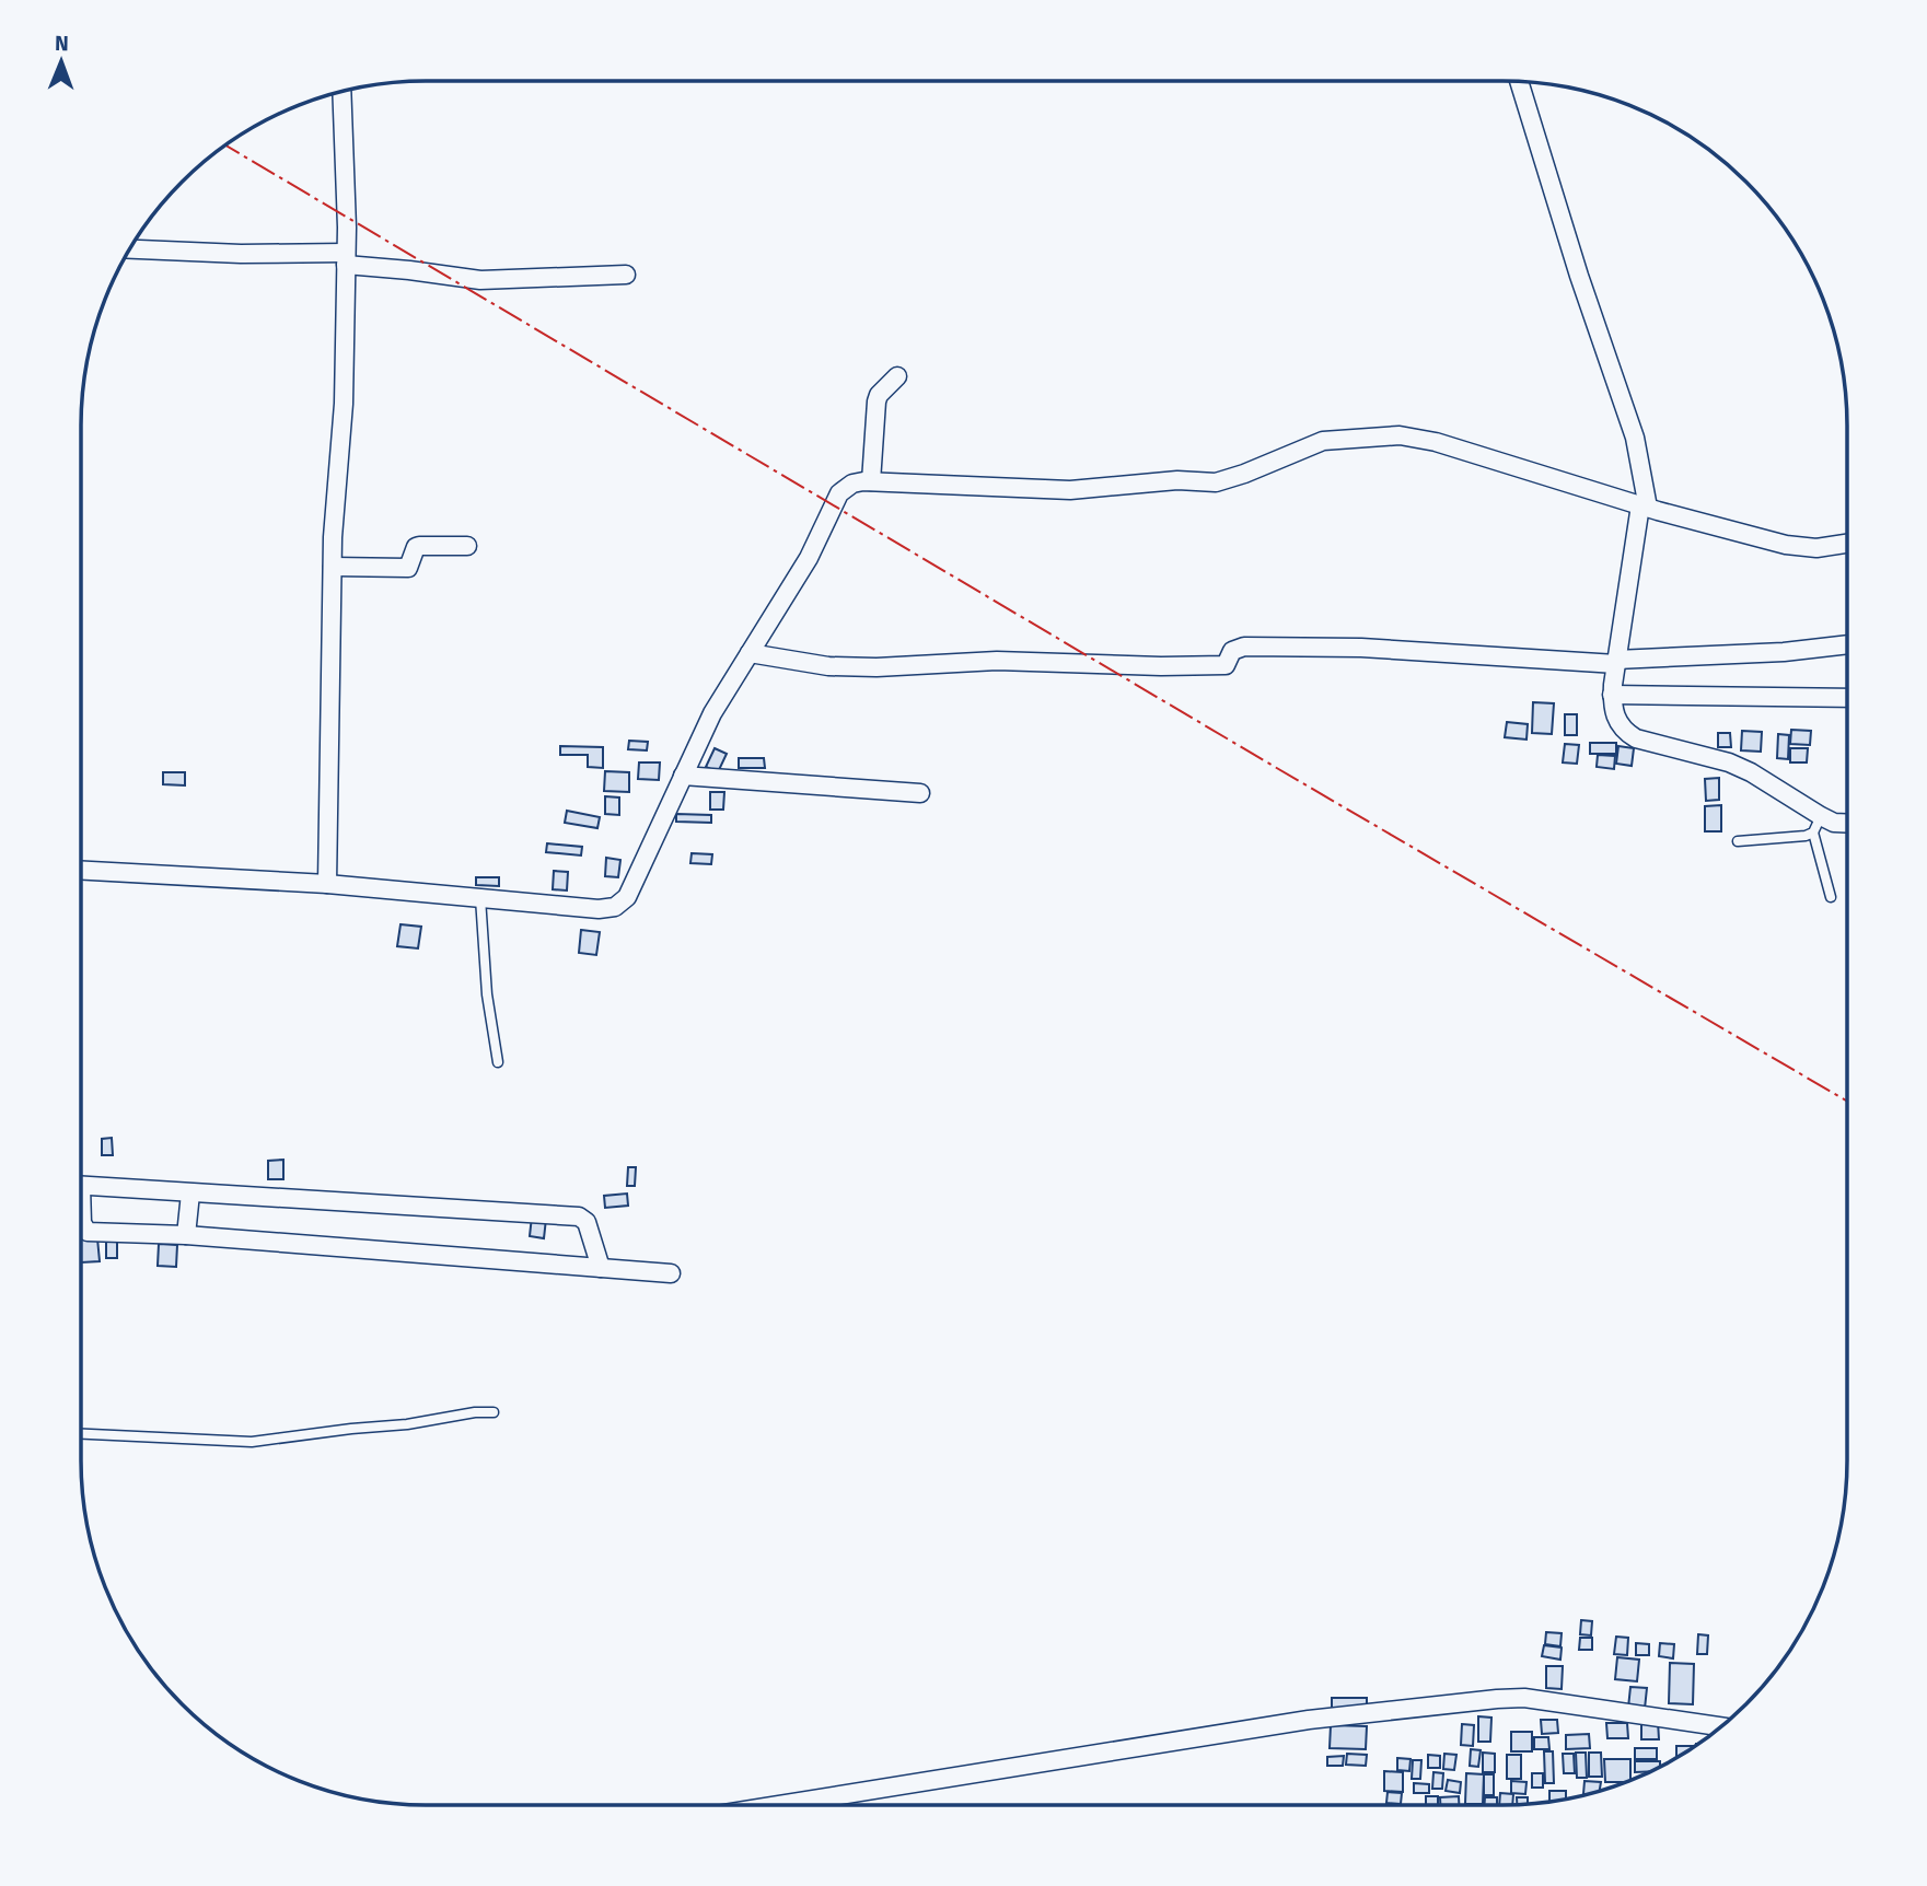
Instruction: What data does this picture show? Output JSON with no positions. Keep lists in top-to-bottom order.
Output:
{
  "north": "top"
}
